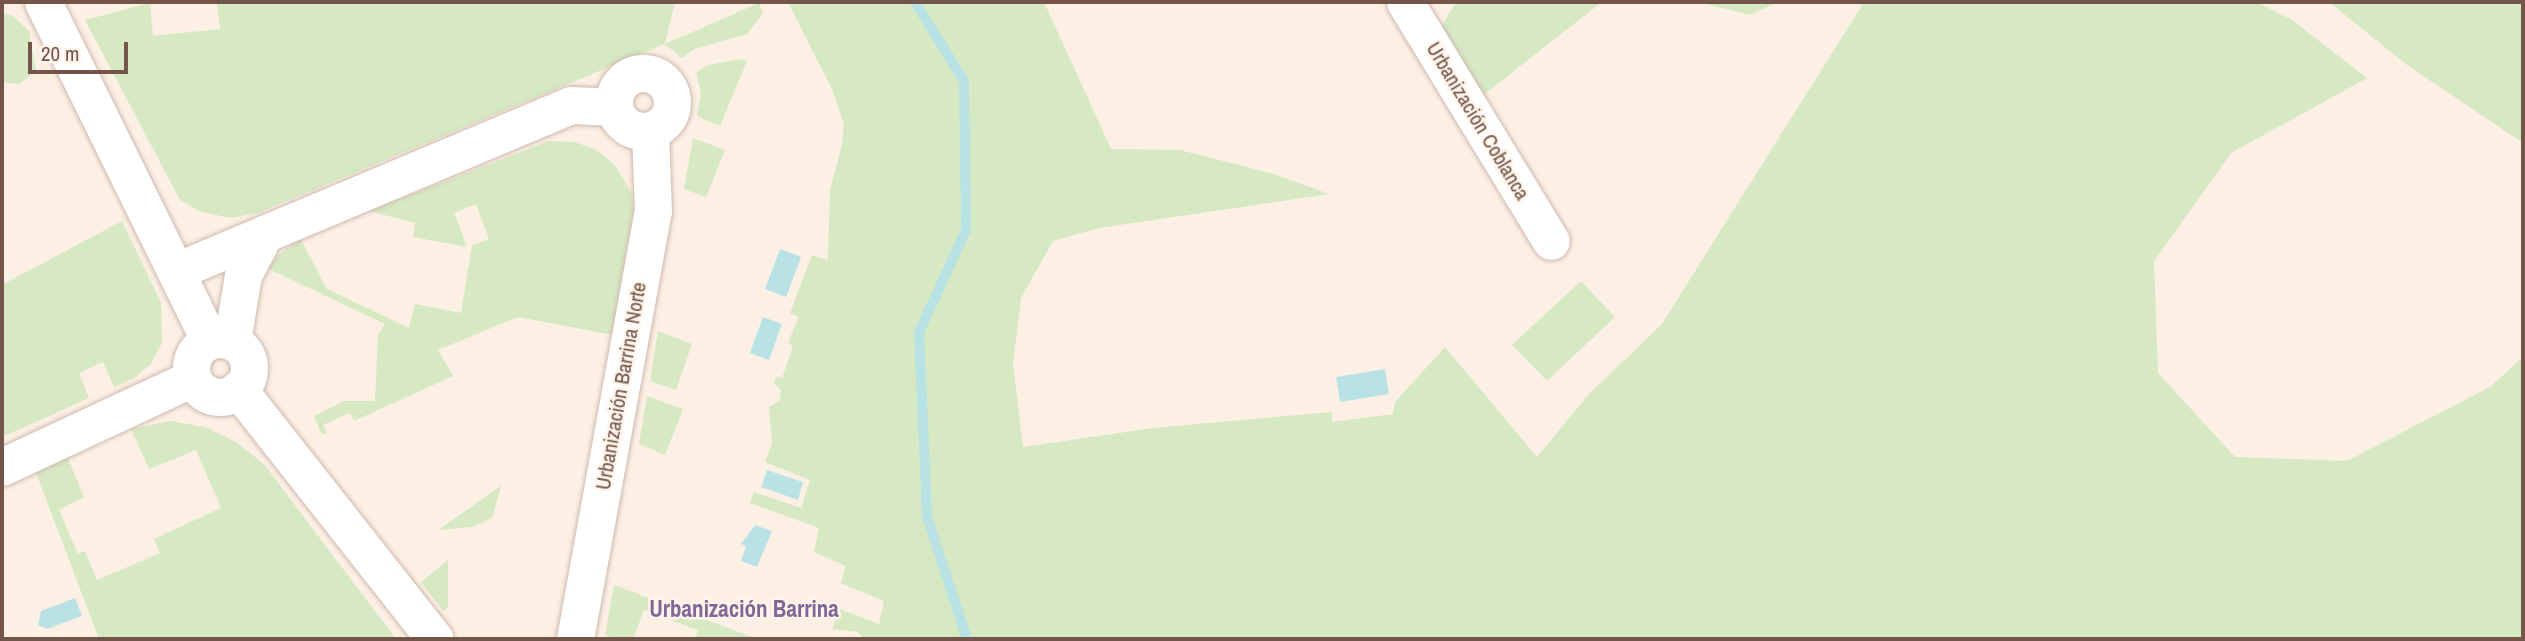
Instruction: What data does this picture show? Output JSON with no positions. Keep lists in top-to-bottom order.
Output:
{
  "streets": {
    "street": ["Urbanización Coblanca", "Urbanización Barrina Norte"]
  },
  "districts": ["Urbanización Barrina"],
  "scale_bar": "20 m"
}
